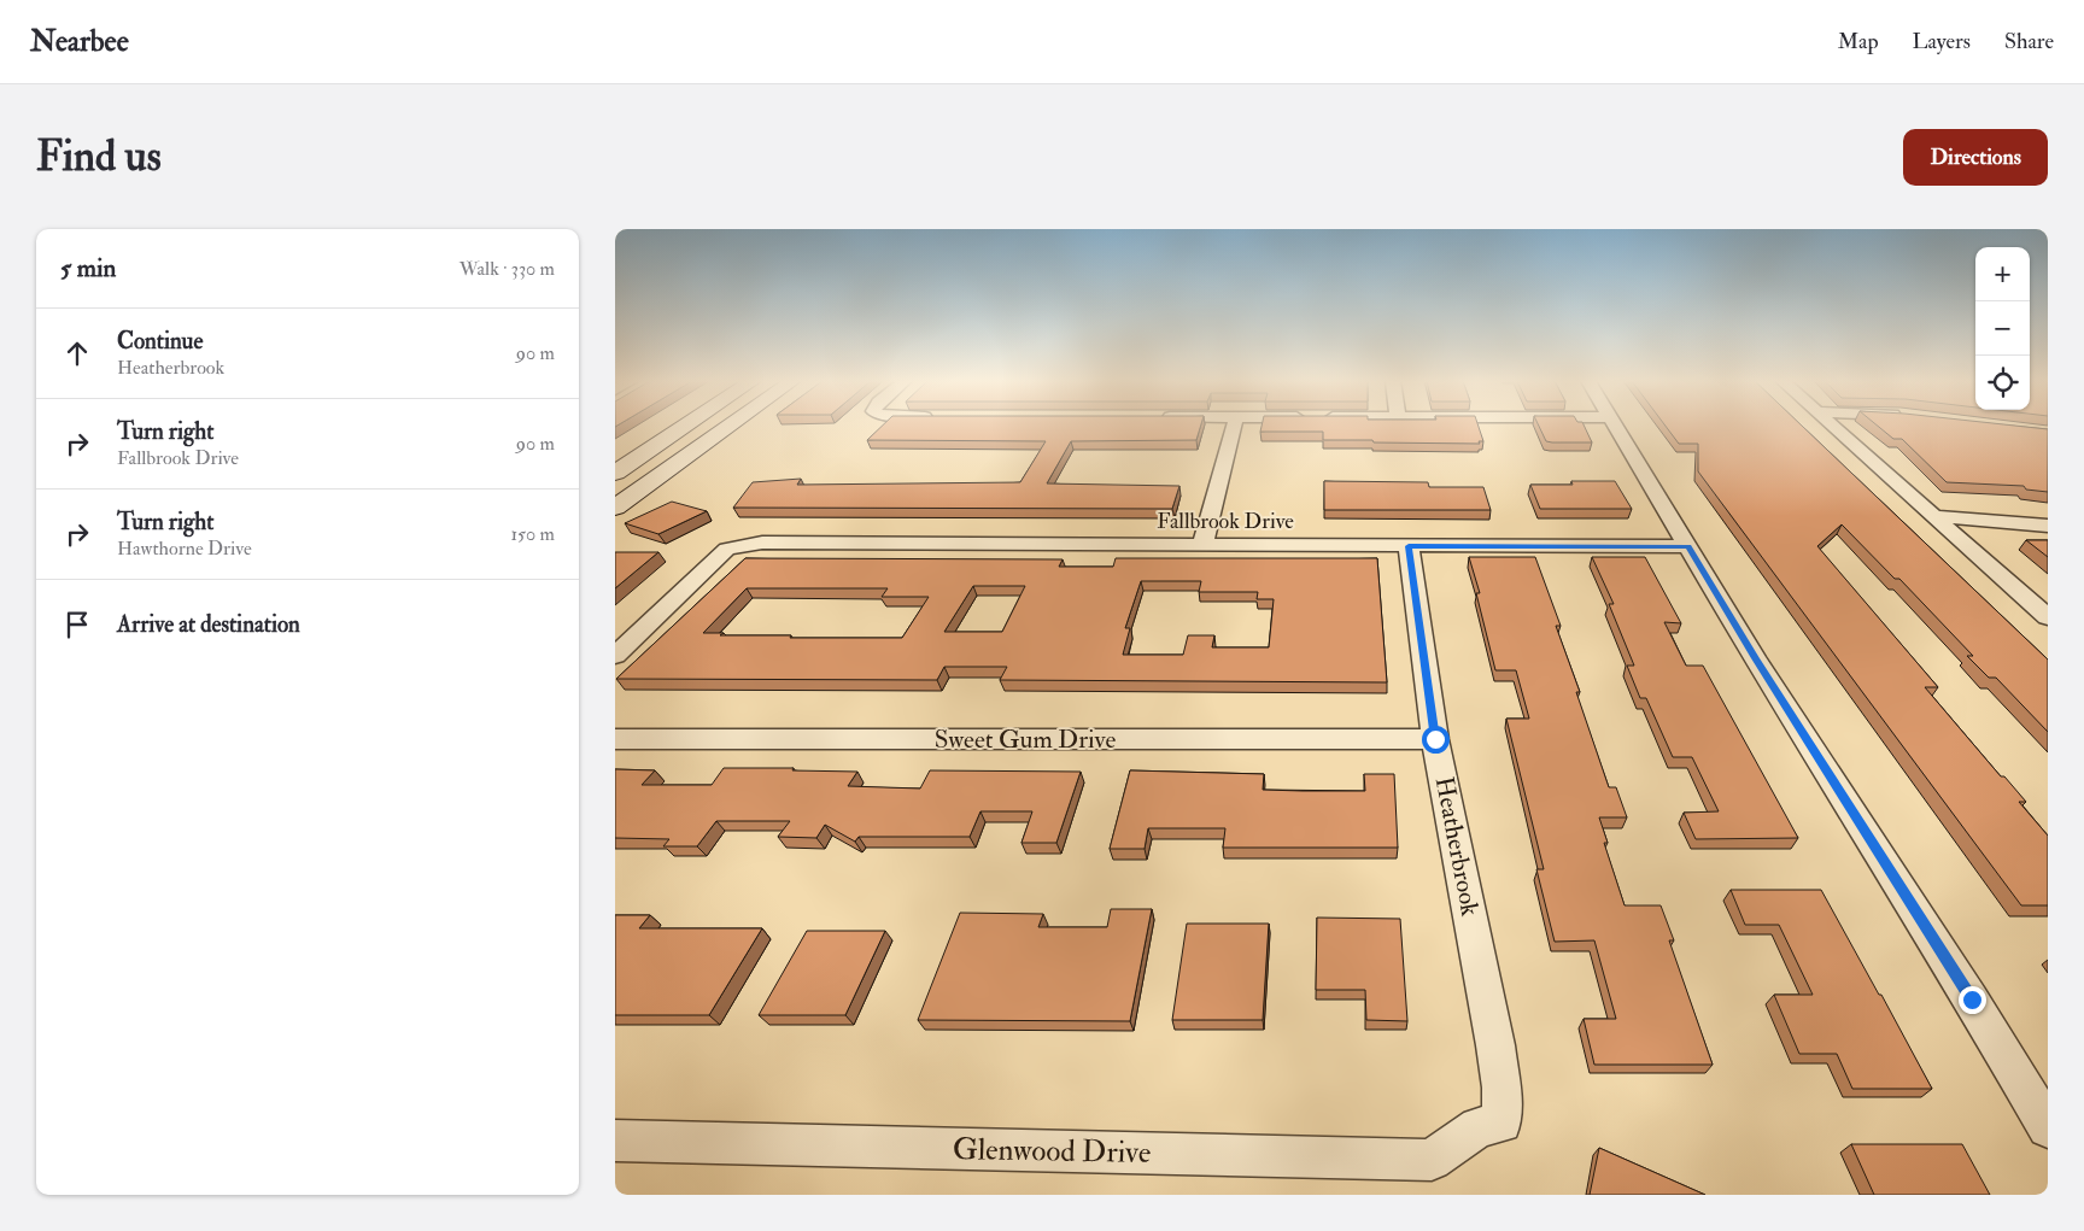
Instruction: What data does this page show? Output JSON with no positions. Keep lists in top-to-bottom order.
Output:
{
  "streets": {
    "street": [
      "Fallbrook Drive",
      "Sweet Gum Drive",
      "Heatherbrook",
      "Glenwood Drive"
    ]
  },
  "crossings": [
    ["Fallbrook Drive", "Heatherbrook"],
    ["Sweet Gum Drive", "Heatherbrook"],
    ["Heatherbrook", "Glenwood Drive"]
  ],
  "page": {
    "header": "Nearbee",
    "nav": ["Map", "Layers", "Share"],
    "buttons": "Directions",
    "title": "Find us",
    "heading": ["5 min", "Walk · 330 m"],
    "map_buttons": ["+", "−"],
    "list": [
      ["Continue", "Heatherbrook", "90 m"],
      ["Turn right", "Fallbrook Drive", "90 m"],
      ["Turn right", "Hawthorne Drive", "150 m"],
      "Arrive at destination"
    ]
  }
}
